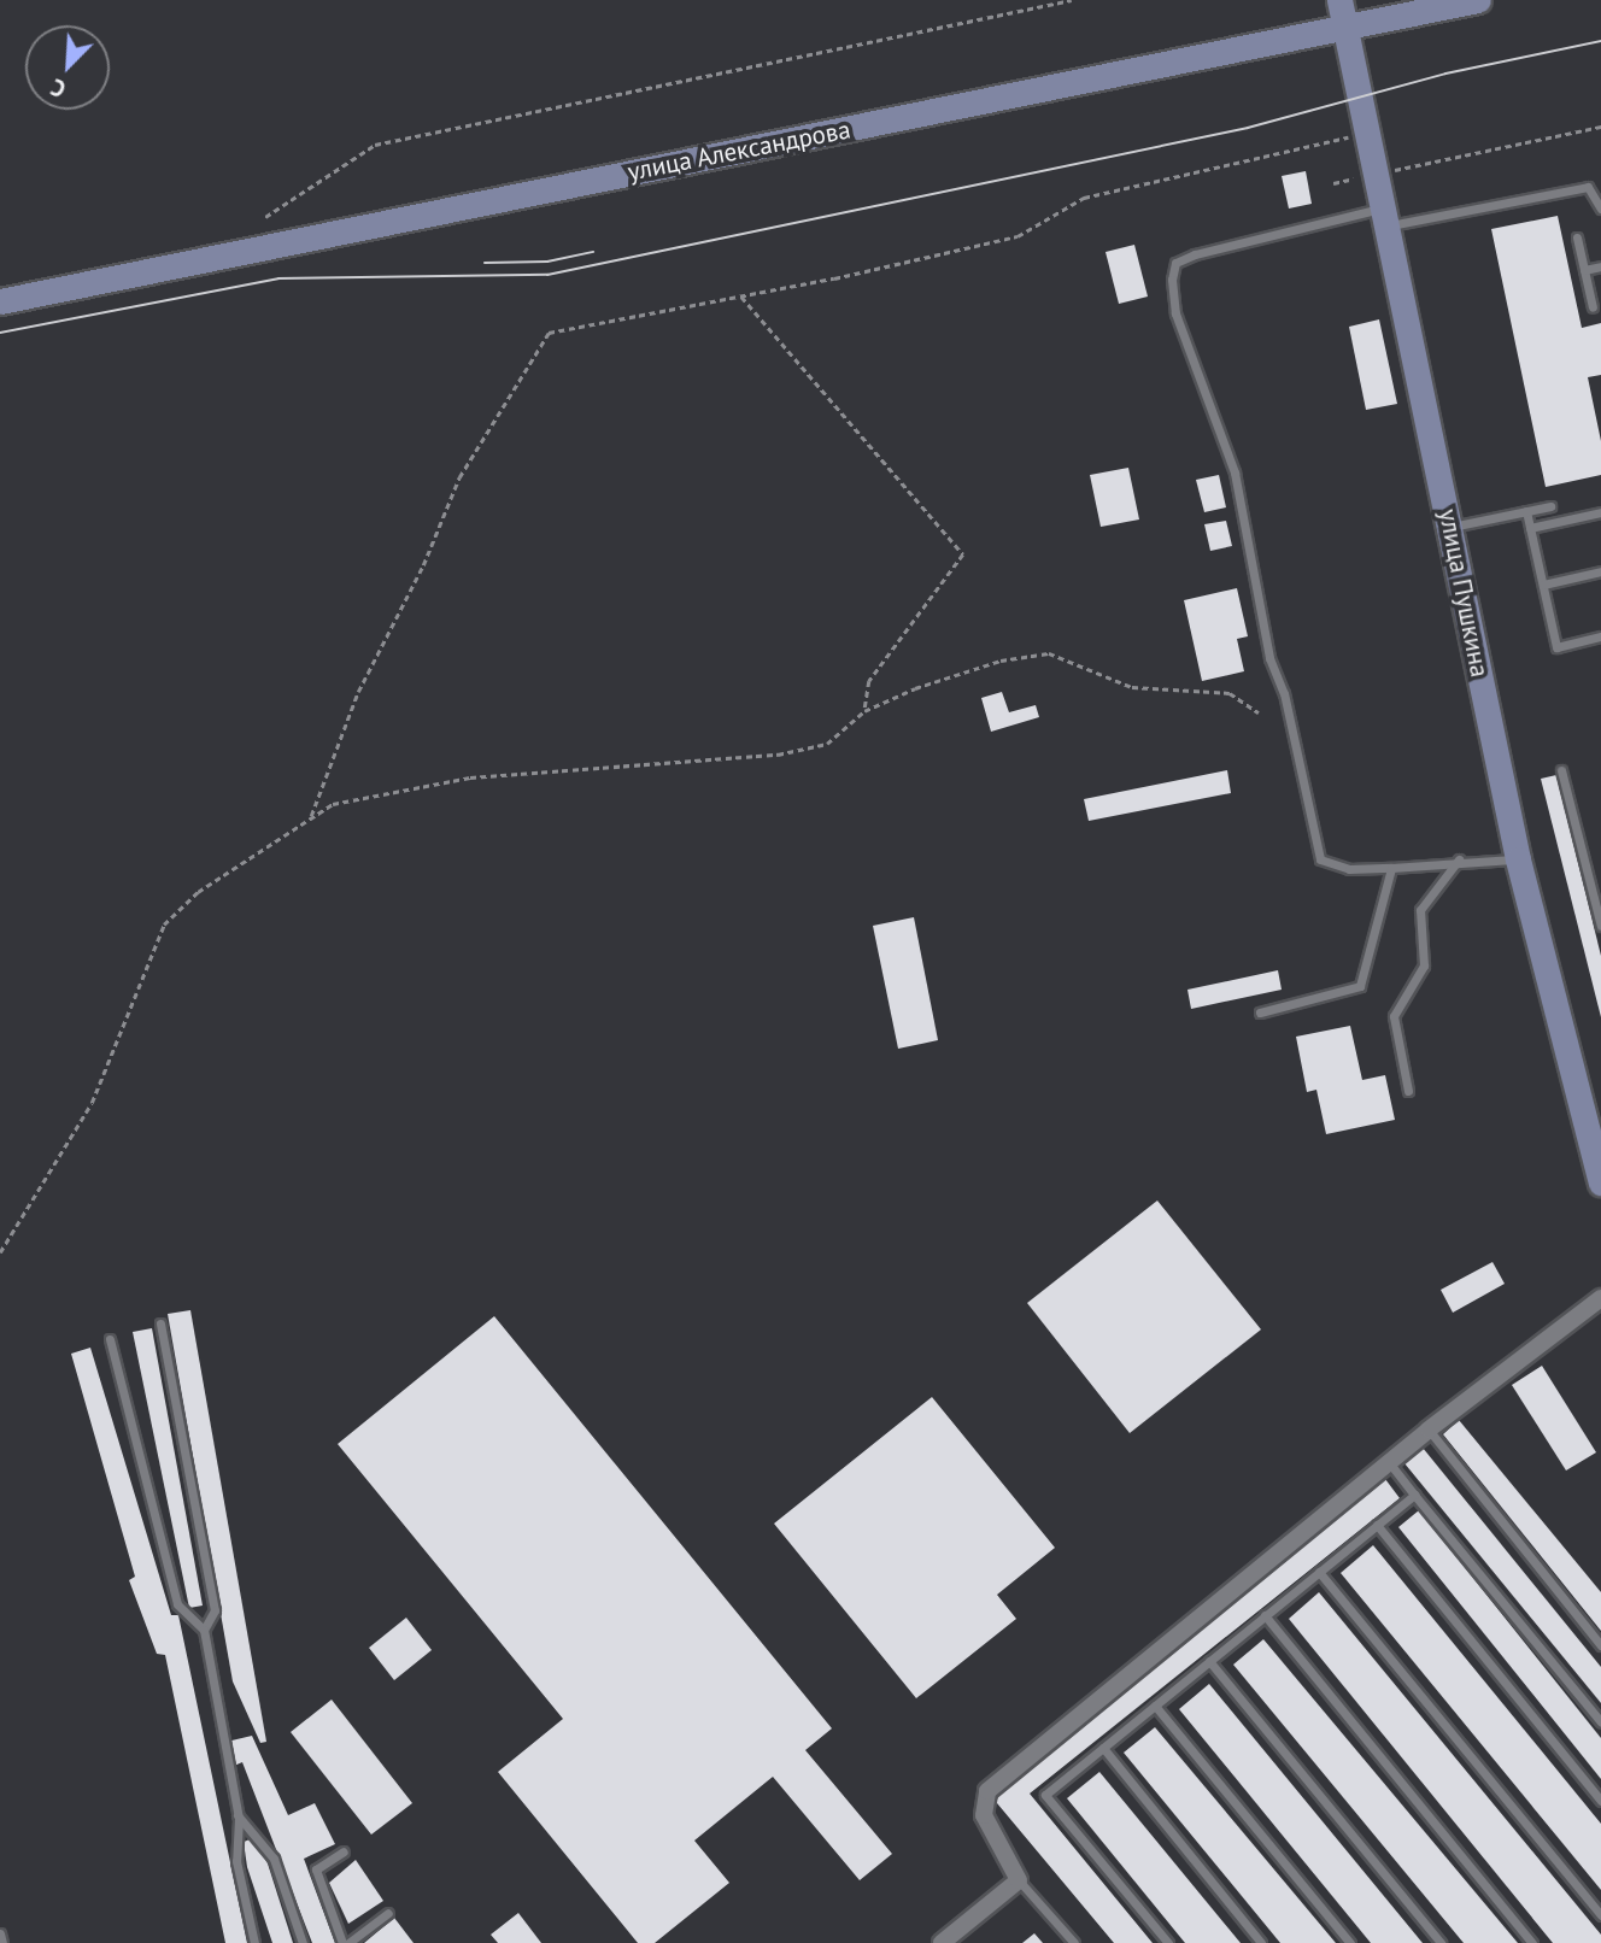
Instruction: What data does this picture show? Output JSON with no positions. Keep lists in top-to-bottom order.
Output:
{
  "streets": {
    "street": ["улица Александрова", "улица Пушкина"]
  },
  "crossings": [
    ["улица Александрова", "улица Пушкина"]
  ],
  "north": "bottom left"
}
